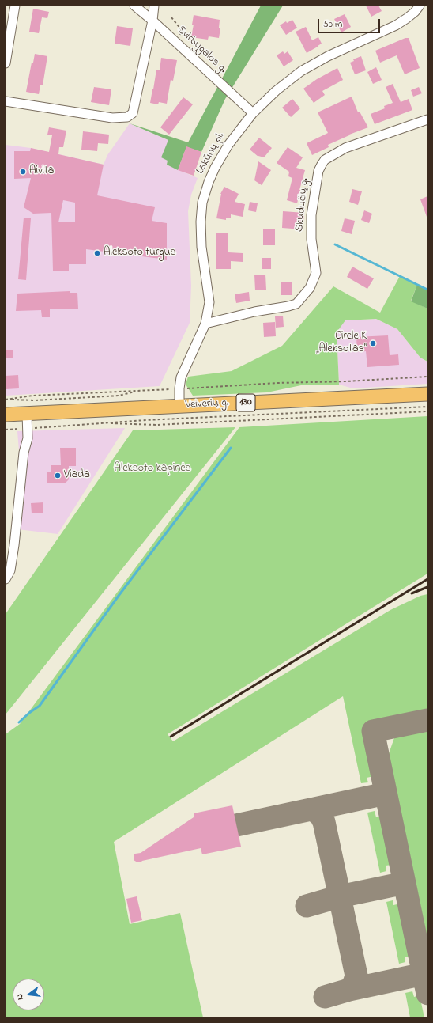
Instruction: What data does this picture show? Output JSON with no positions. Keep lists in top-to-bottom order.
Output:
{
  "streets": {
    "main road": ["130", "Veiverių g."],
    "street": ["Svirbygalos g.", "Lakūnų pl.", "Skudučių g."]
  },
  "crossings": [
    ["Svirbygalos g.", "Lakūnų pl."],
    ["Lakūnų pl.", "Skudučių g."],
    ["Lakūnų pl.", "Veiverių g."]
  ],
  "parks": ["Aleksoto kapinės"],
  "places": [
    "Aivita",
    "Aleksoto turgus",
    "Circle K „Aleksotas“",
    "Viada"
  ],
  "scale_bar": "50 m",
  "north": "left"
}
